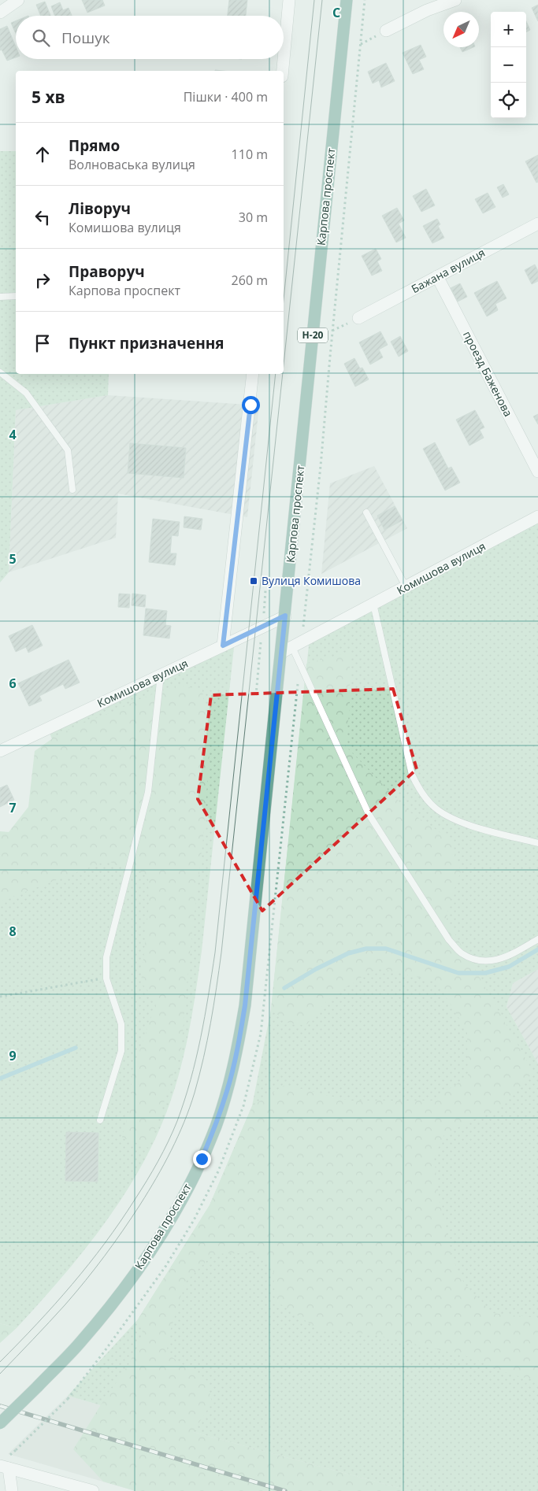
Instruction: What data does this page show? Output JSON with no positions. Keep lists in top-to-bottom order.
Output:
{
  "streets": {
    "main road": ["Карпова проспект", "Н-20"],
    "street": ["Бажана вулиця", "проезд Баженова", "Комишова вулиця"]
  },
  "crossings": [
    ["Карпова проспект", "Комишова вулиця"],
    ["Бажана вулиця", "проезд Баженова"]
  ],
  "places": {
    "transit": ["Вулиця Комишова"]
  },
  "north": "bottom left",
  "page": {
    "map_buttons": ["+", "−"],
    "search": "Пошук",
    "heading": ["5 хв", "Пішки · 400 m"],
    "list": [
      ["Прямо", "Волноваська вулиця", "110 m"],
      ["Ліворуч", "Комишова вулиця", "30 m"],
      ["Праворуч", "Карпова проспект", "260 m"],
      "Пункт призначення"
    ]
  },
  "grid": {
    "columns": ["C"],
    "rows": [
      "4",
      "5",
      "6",
      "7",
      "8",
      "9"
    ]
  }
}
